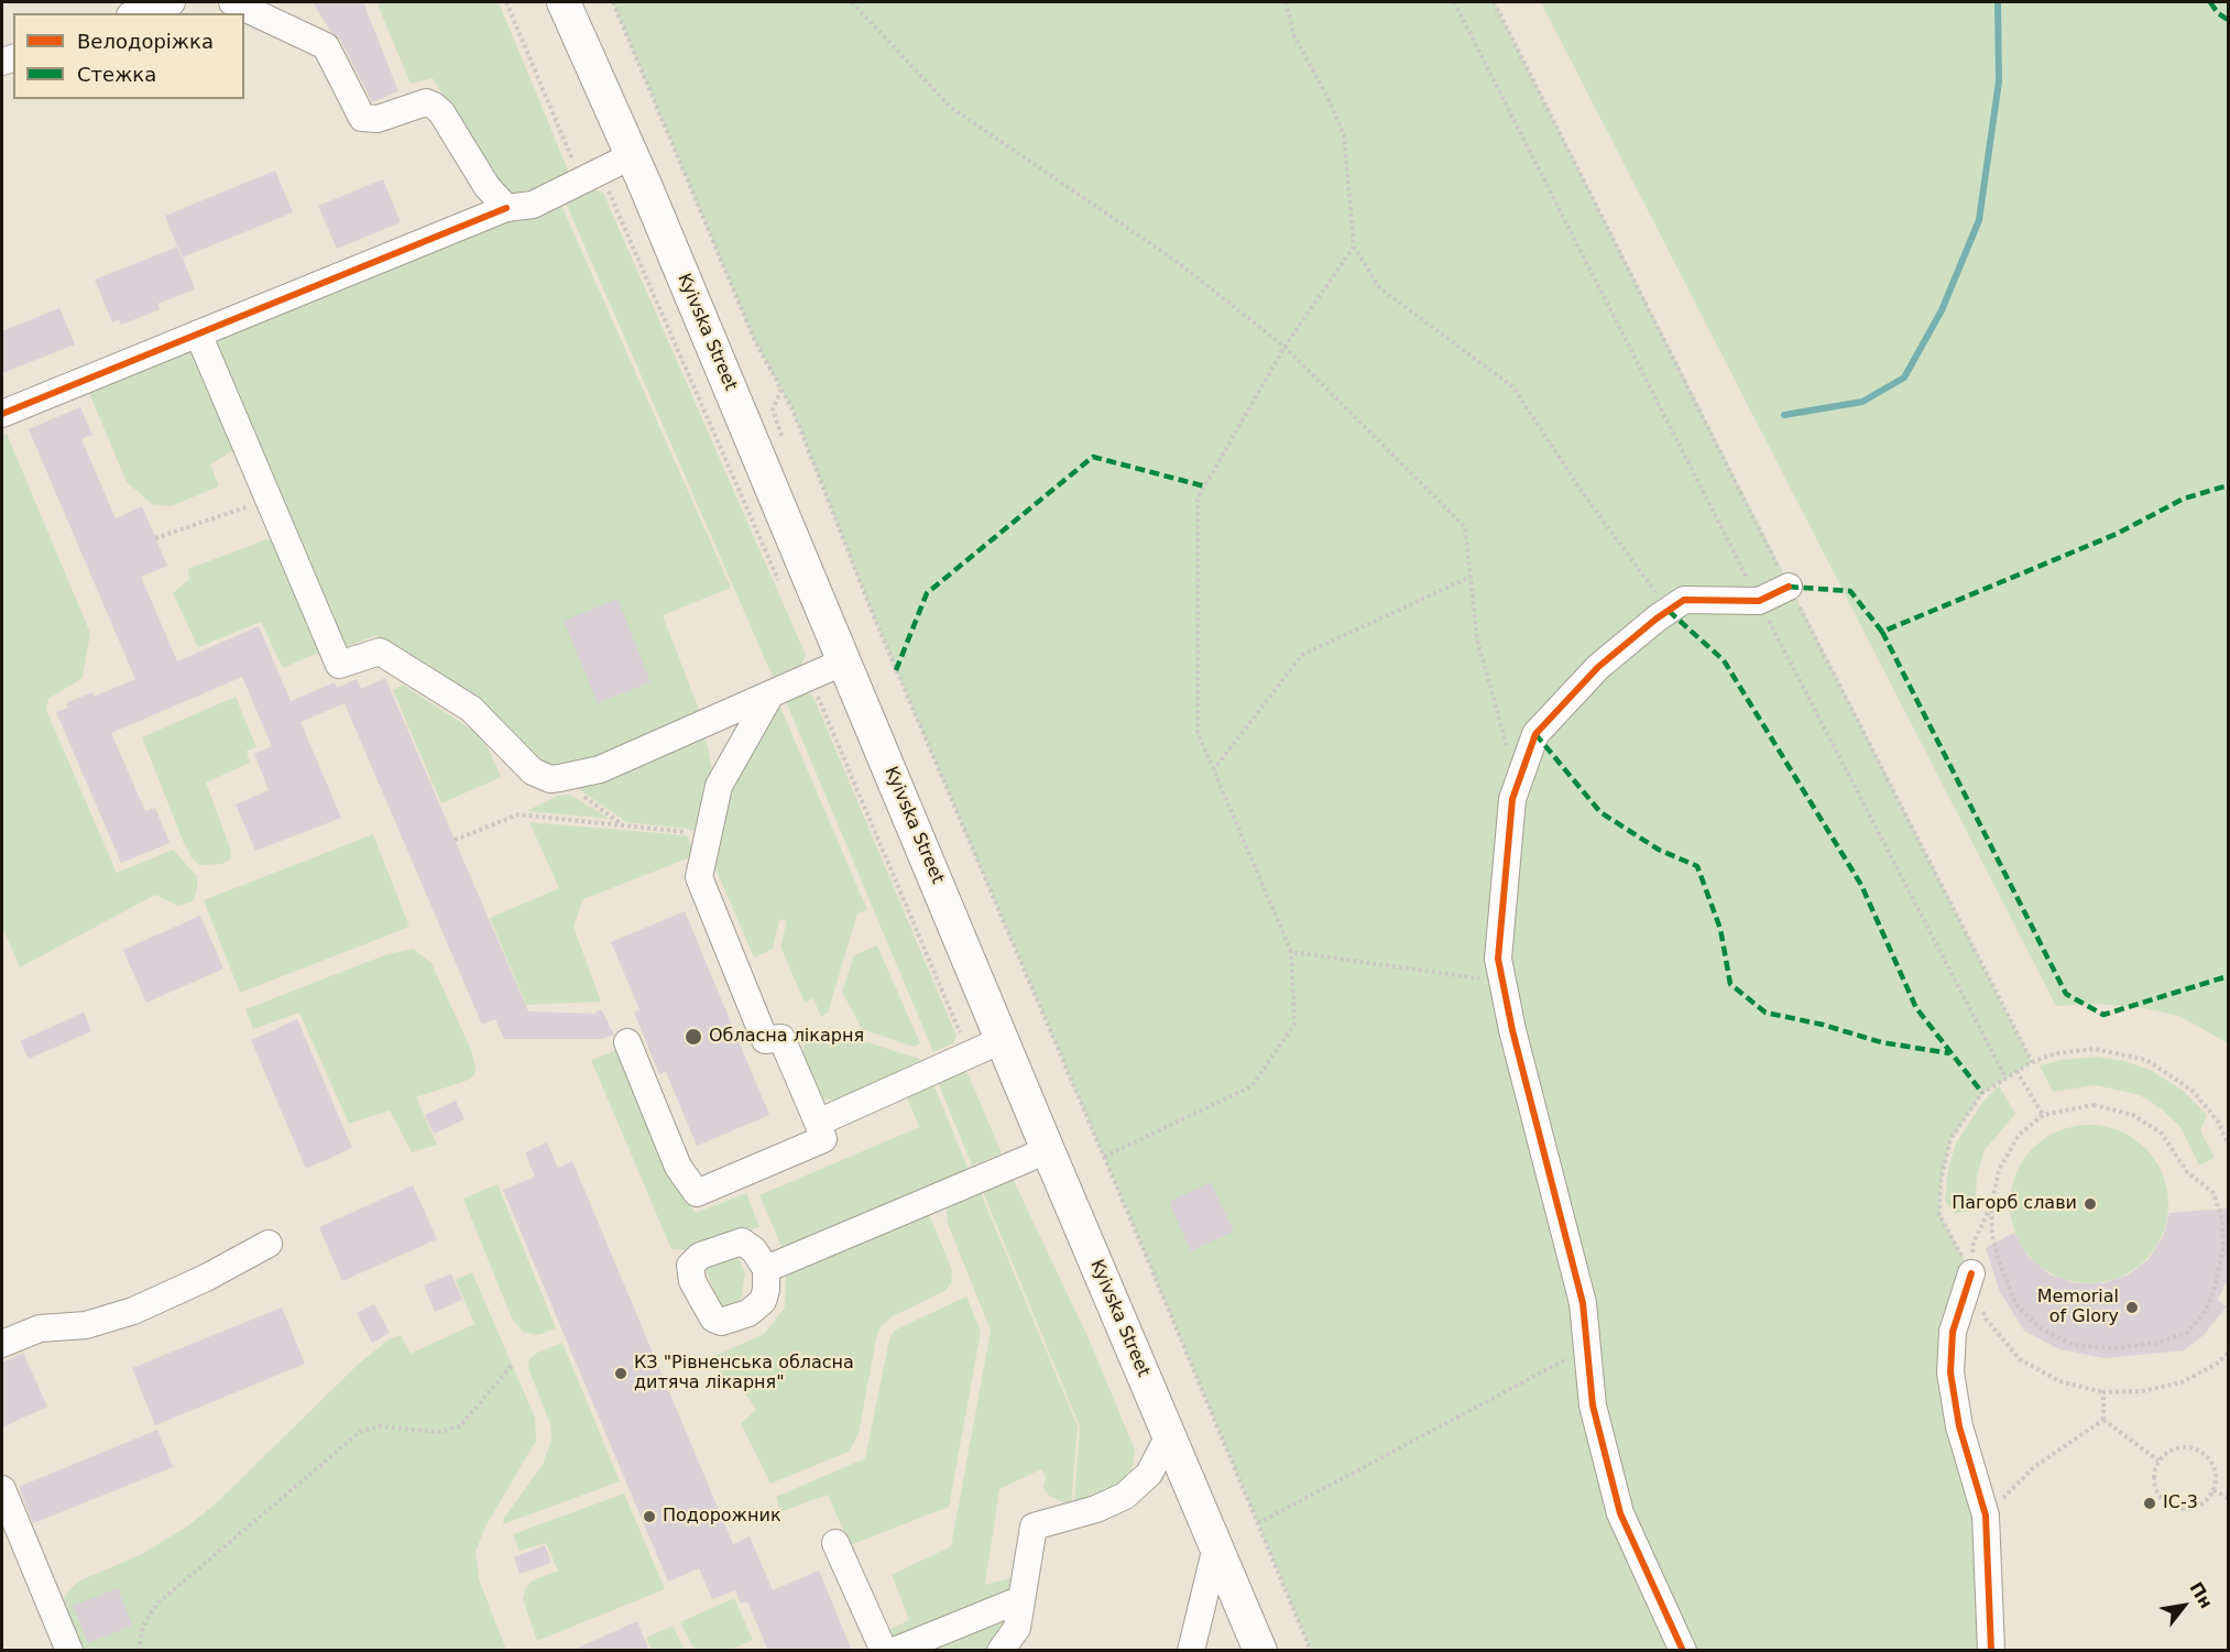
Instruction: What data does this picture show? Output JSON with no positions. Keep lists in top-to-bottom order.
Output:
{
  "streets": {
    "main road": ["Kyivska Street"]
  },
  "places": [
    "Обласна лікарня",
    "Пагорб слави",
    "Memorial of Glory",
    "КЗ \"Рівненська обласна дитяча лікарня\"",
    "ІС-3",
    "Подорожник"
  ],
  "legend": ["Велодоріжка", "Стежка"],
  "north": "top right"
}
